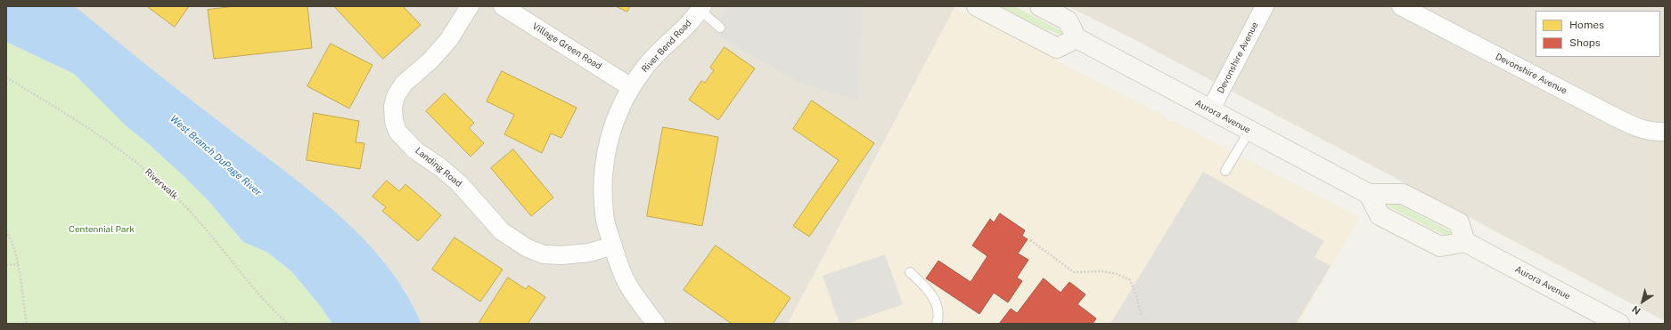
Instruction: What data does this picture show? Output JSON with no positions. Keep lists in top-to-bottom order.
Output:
{
  "streets": {
    "main road": ["Aurora Avenue"],
    "street": [
      "Village Green Road",
      "River Bend Road",
      "Devonshire Avenue",
      "Landing Road"
    ],
    "path": ["Riverwalk"]
  },
  "crossings": [
    ["Village Green Road", "River Bend Road"],
    ["River Bend Road", "Landing Road"],
    ["Devonshire Avenue", "Aurora Avenue"]
  ],
  "water": ["West Branch DuPage River"],
  "parks": ["Centennial Park"],
  "legend": ["Homes", "Shops"],
  "north": "bottom left"
}
